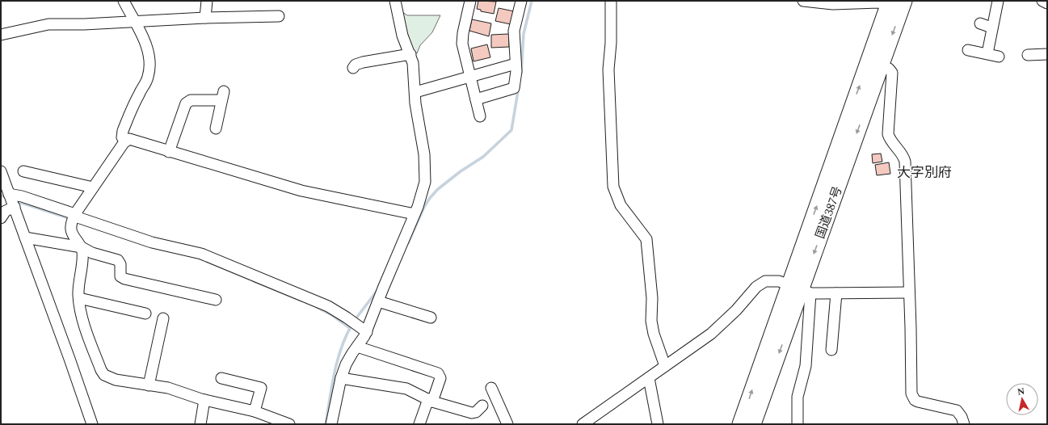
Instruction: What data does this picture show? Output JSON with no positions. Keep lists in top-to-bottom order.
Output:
{
  "streets": {
    "highway": ["国道387号"]
  },
  "districts": ["大字別府"],
  "north": "top"
}
